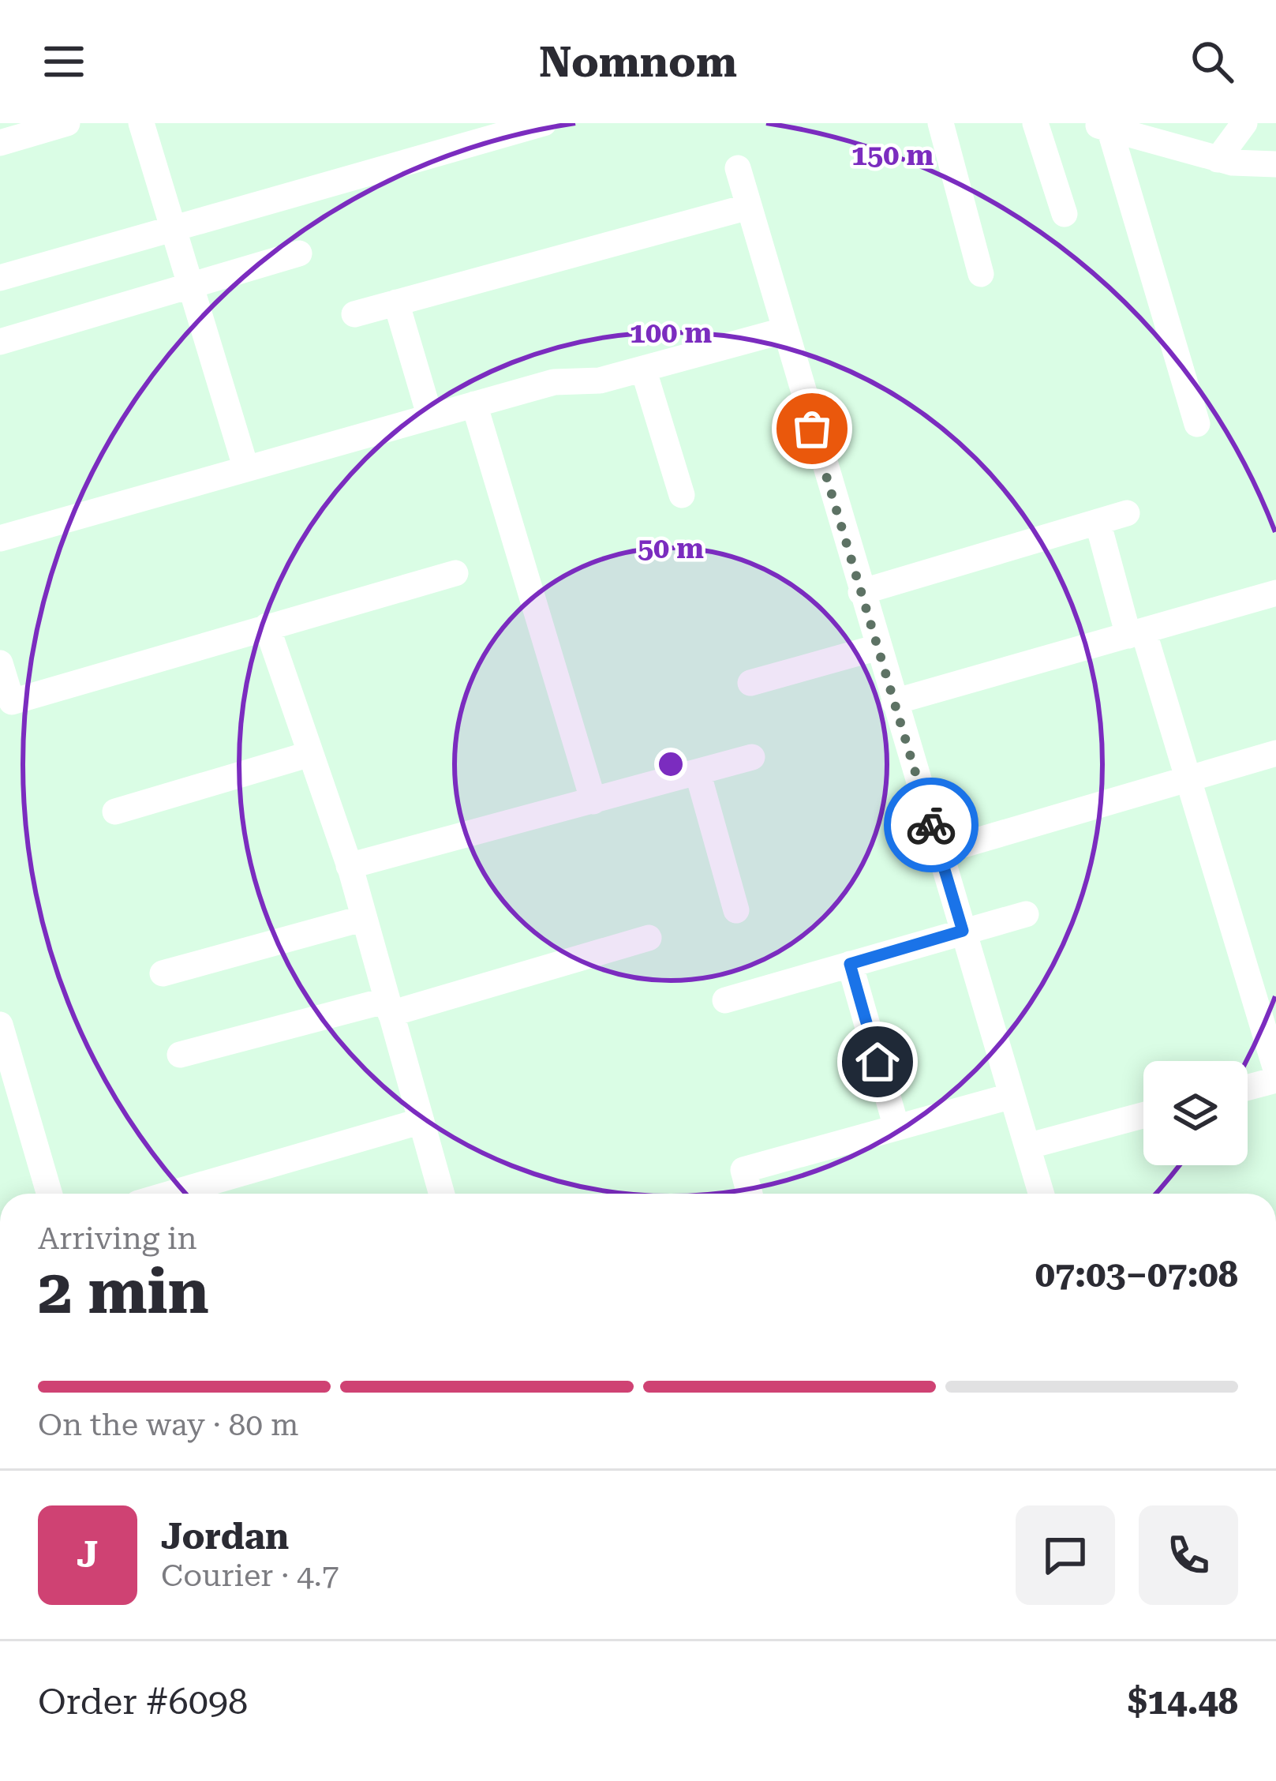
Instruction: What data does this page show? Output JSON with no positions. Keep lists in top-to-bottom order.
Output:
{
  "page": {
    "header": "Nomnom",
    "heading": ["2 min", "Arriving in", "07:03–07:08"],
    "panel": [
      "Jordan",
      "Courier · 4.7",
      "Order #6098",
      "$14.48"
    ],
    "bar": "On the way · 80 m",
    "round": "J"
  },
  "rings": ["150 m", "100 m", "50 m"]
}
